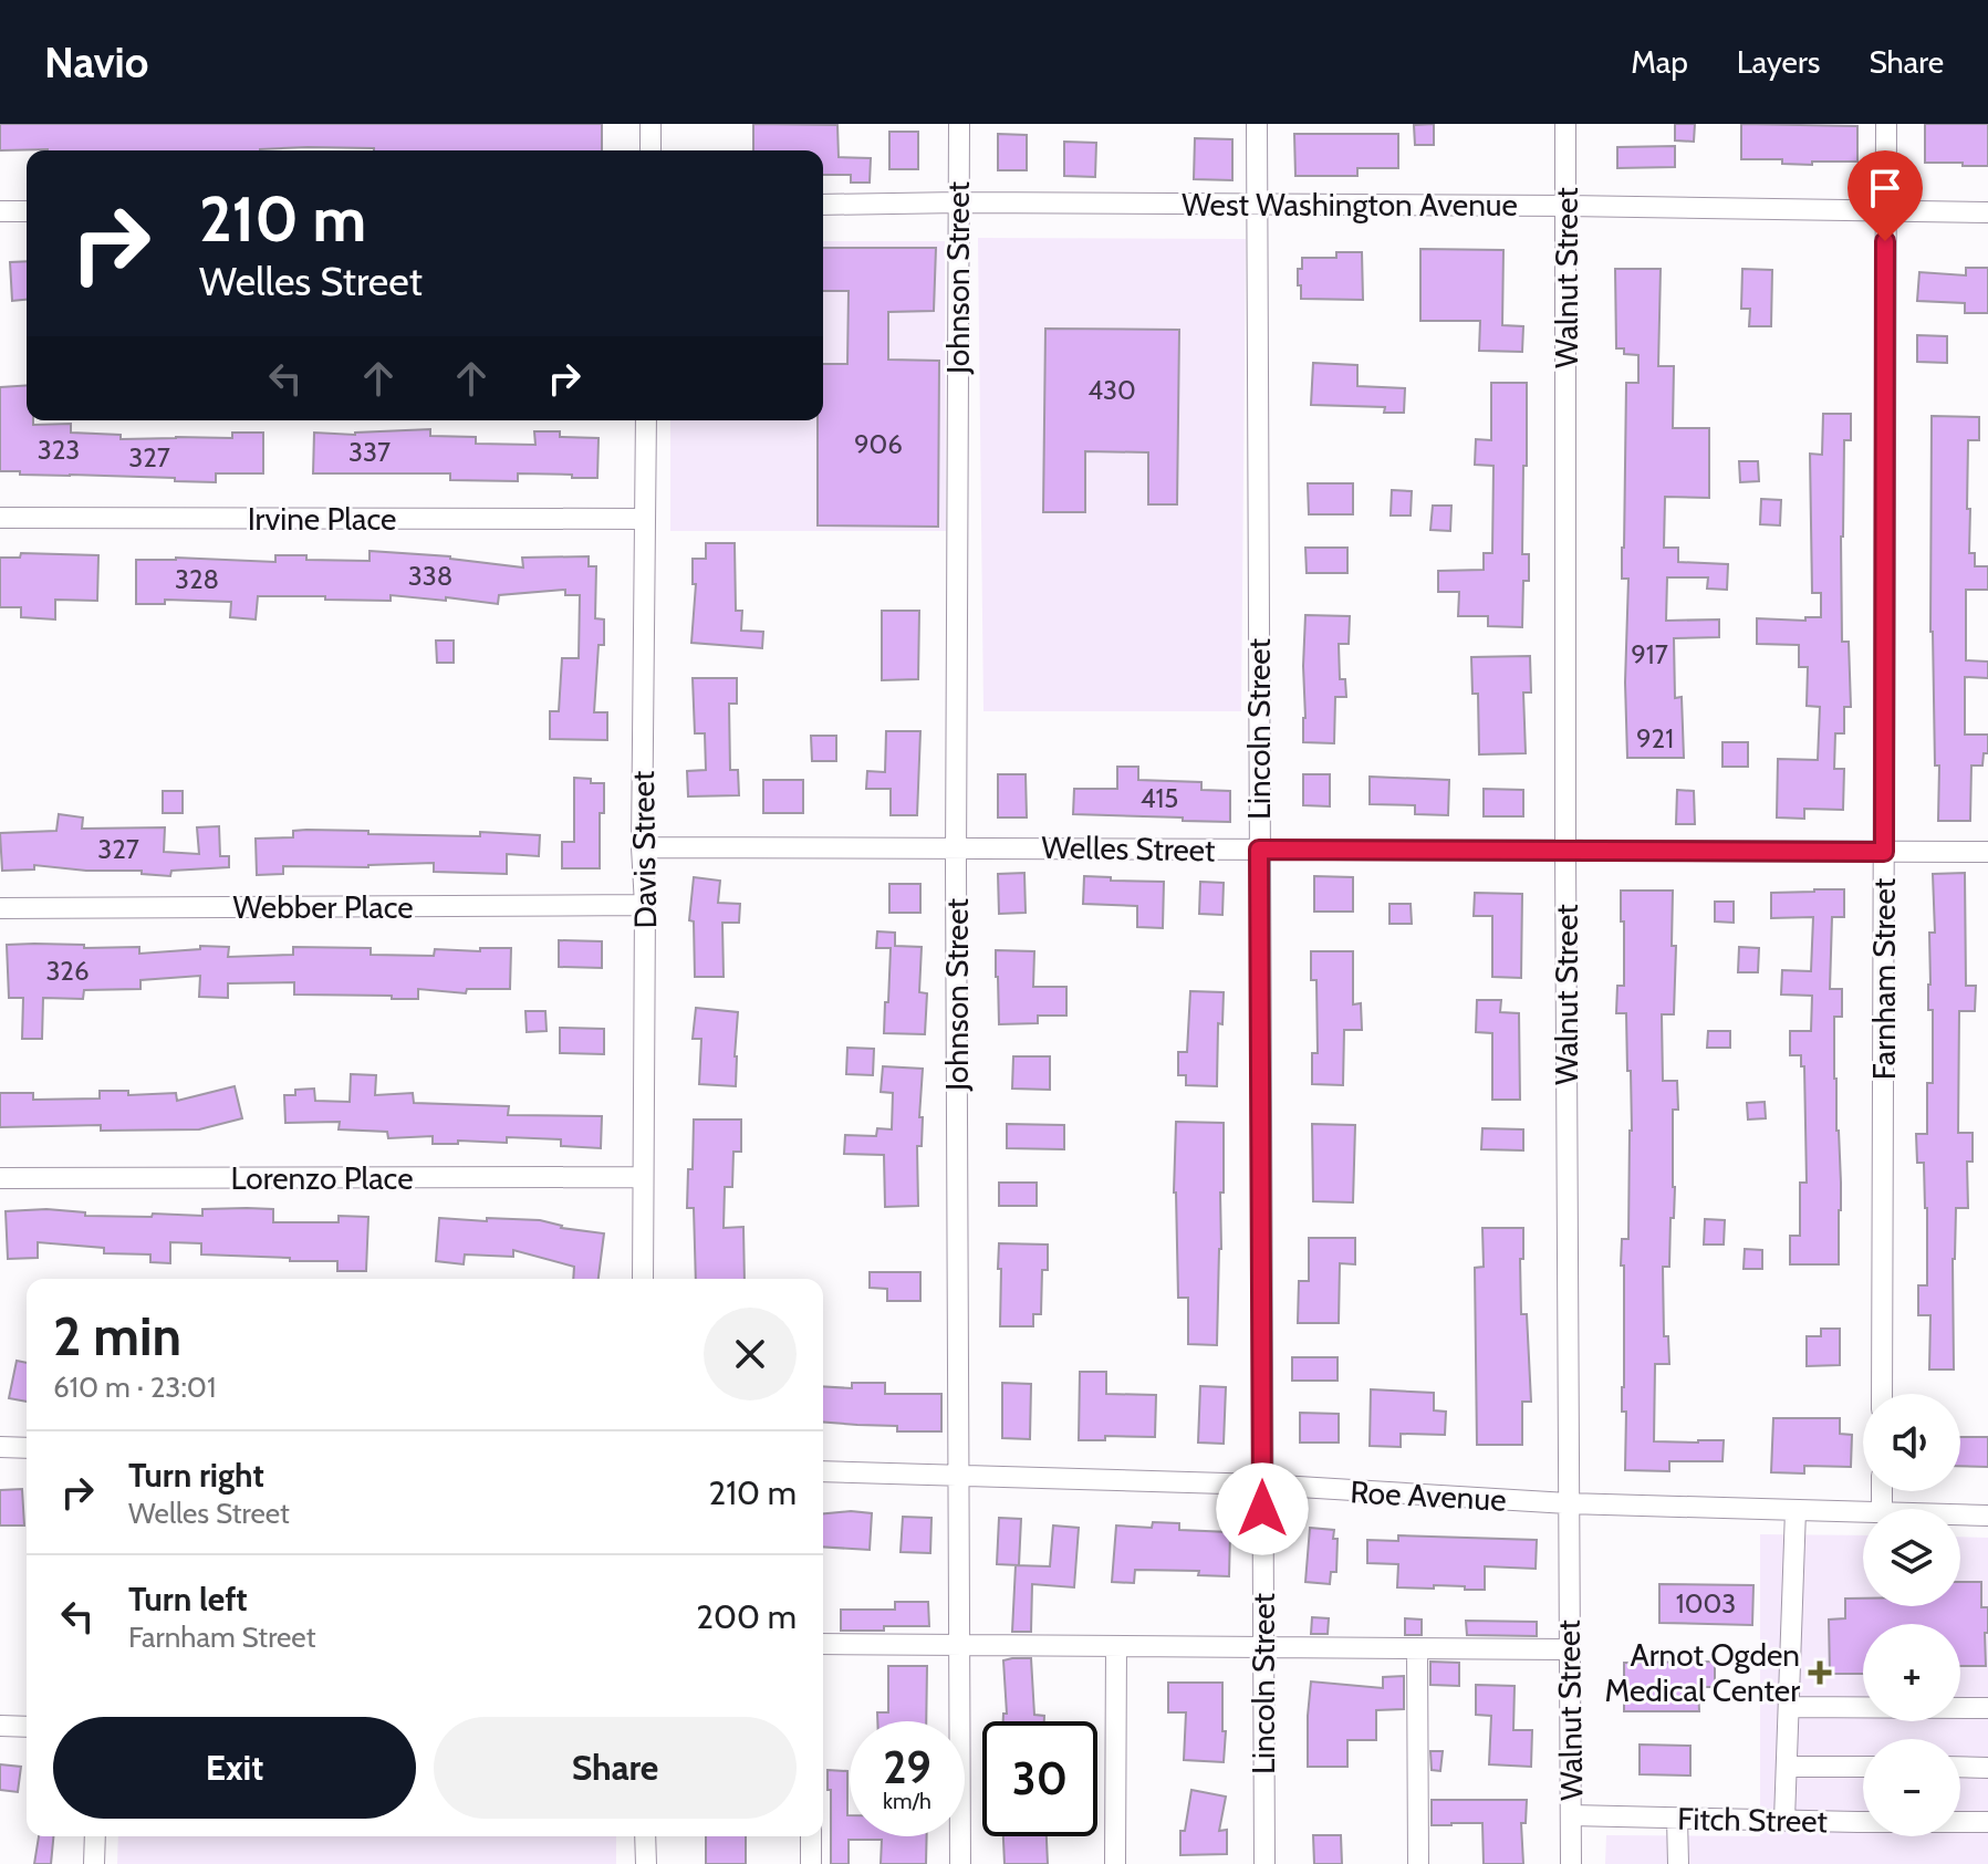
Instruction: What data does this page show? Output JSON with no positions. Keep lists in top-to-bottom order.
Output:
{
  "streets": {
    "street": [
      "West Washington Avenue",
      "Johnson Street",
      "Walnut Street",
      "Irvine Place",
      "Lincoln Street",
      "Welles Street",
      "Davis Street",
      "Webber Place",
      "Farnham Street",
      "Lorenzo Place",
      "Roe Avenue",
      "Fitch Street"
    ]
  },
  "crossings": [
    ["West Washington Avenue", "Johnson Street"],
    ["West Washington Avenue", "Walnut Street"],
    ["West Washington Avenue", "Lincoln Street"],
    ["West Washington Avenue", "Farnham Street"],
    ["Johnson Street", "Welles Street"],
    ["Johnson Street", "Roe Avenue"],
    ["Walnut Street", "Welles Street"],
    ["Walnut Street", "Roe Avenue"],
    ["Walnut Street", "Fitch Street"],
    ["Irvine Place", "Davis Street"],
    ["Lincoln Street", "Welles Street"],
    ["Lincoln Street", "Roe Avenue"],
    ["Welles Street", "Davis Street"],
    ["Welles Street", "Farnham Street"],
    ["Davis Street", "Webber Place"],
    ["Davis Street", "Lorenzo Place"]
  ],
  "places": {
    "health": ["Arnot Ogden Medical Center"]
  },
  "house_numbers": [
    "430",
    "906",
    "323",
    "337",
    "327",
    "338",
    "328",
    "917",
    "921",
    "415",
    "327",
    "326",
    "1003"
  ],
  "page": {
    "header": "Navio",
    "nav": ["Map", "Layers", "Share"],
    "turn": ["210 m", "Welles Street"],
    "heading": ["2 min", "610 m · 23:01"],
    "map_buttons": ["+", "−"],
    "list": [
      {
        "name": "Turn right",
        "note": "Welles Street",
        "value": "210 m"
      },
      {
        "name": "Turn left",
        "note": "Farnham Street",
        "value": "200 m"
      }
    ],
    "buttons": ["Exit", "Share"],
    "speed": "29 km/h",
    "limit": "30"
  }
}
